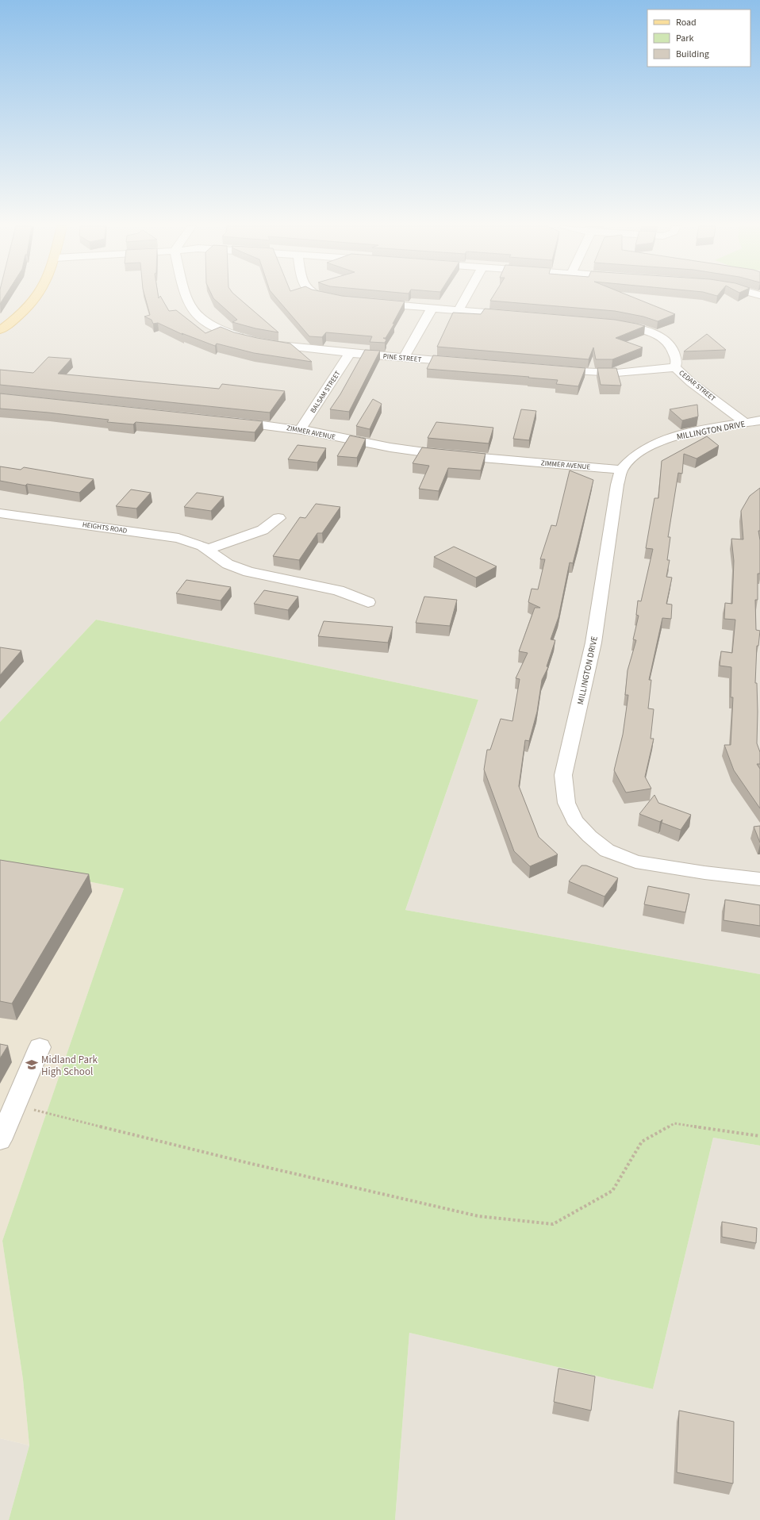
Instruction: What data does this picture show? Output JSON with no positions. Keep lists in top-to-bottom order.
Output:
{
  "streets": {
    "street": [
      "PINE STREET",
      "CEDAR STREET",
      "BALSAM STREET",
      "MILLINGTON DRIVE",
      "ZIMMER AVENUE",
      "HEIGHTS ROAD"
    ]
  },
  "crossings": [
    ["PINE STREET", "BALSAM STREET"],
    ["CEDAR STREET", "MILLINGTON DRIVE"],
    ["BALSAM STREET", "ZIMMER AVENUE"],
    ["MILLINGTON DRIVE", "ZIMMER AVENUE"]
  ],
  "places": {
    "school or university": ["Midland Park High School"]
  },
  "legend": ["Road", "Park", "Building"]
}
